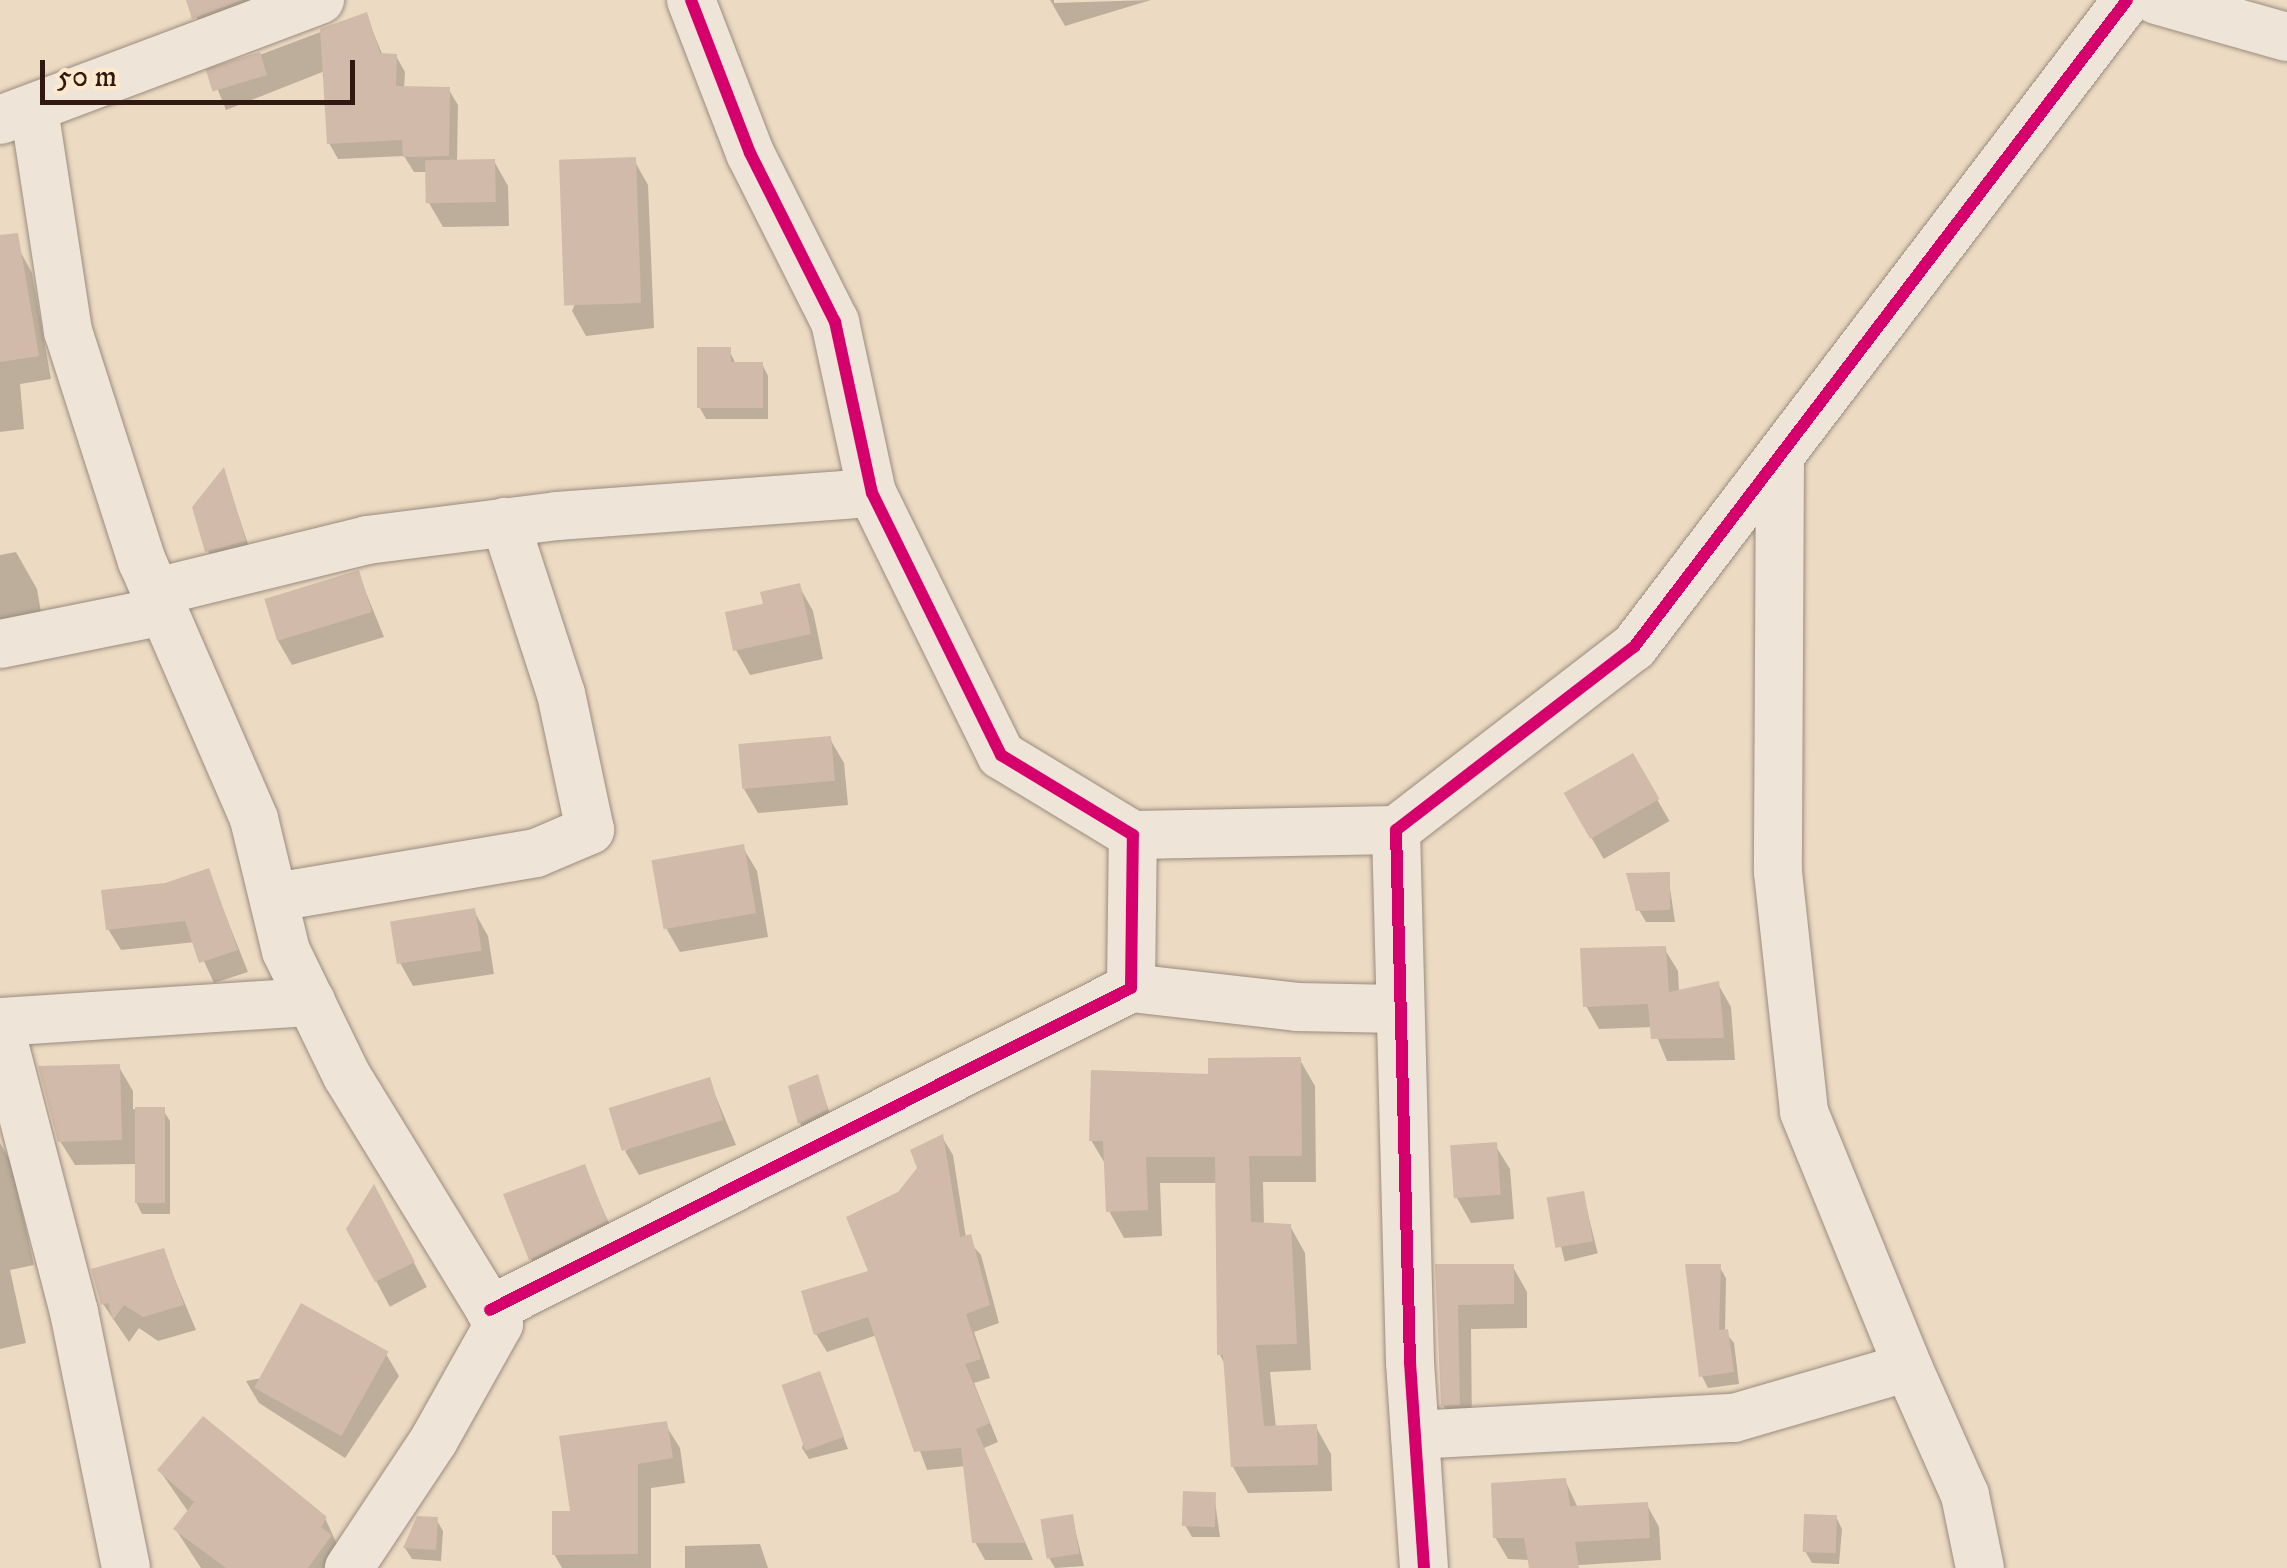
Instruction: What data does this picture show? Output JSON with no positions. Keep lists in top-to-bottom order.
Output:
{
  "scale_bar": "50 m"
}
